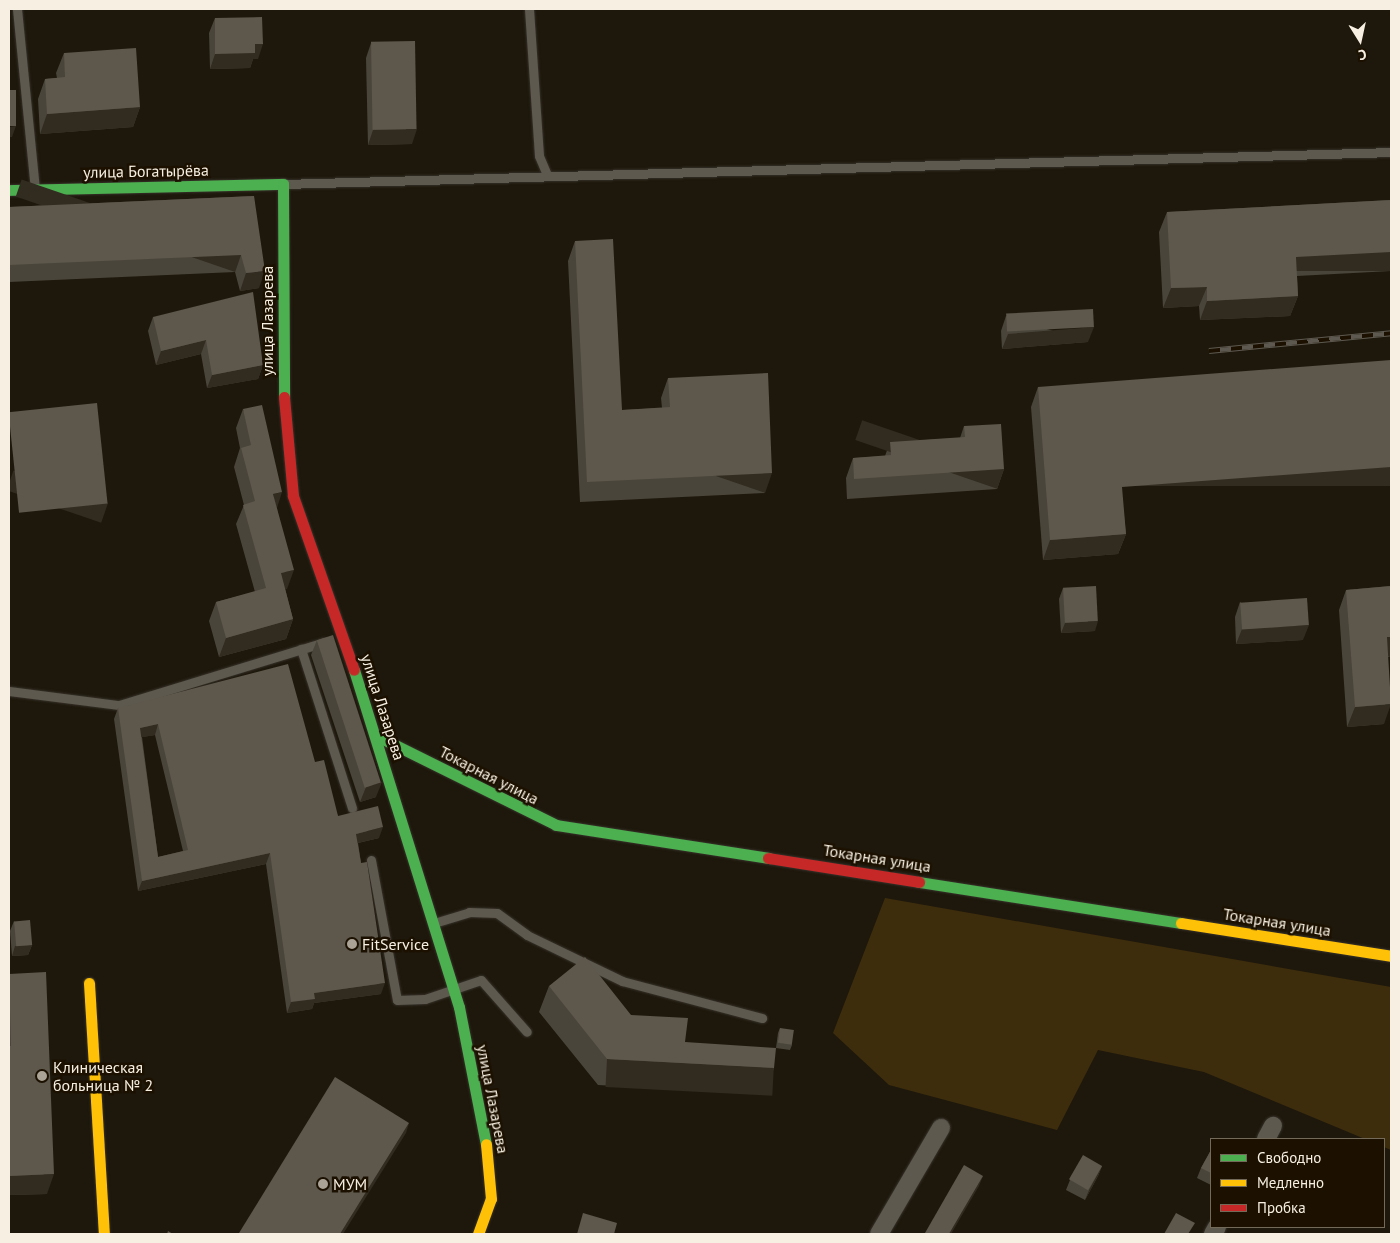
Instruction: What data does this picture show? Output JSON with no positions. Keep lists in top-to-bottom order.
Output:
{
  "streets": {
    "street": ["улица Богатырёва", "улица Лазарева", "Токарная улица"]
  },
  "crossings": [
    ["улица Богатырёва", "улица Лазарева"],
    ["улица Лазарева", "Токарная улица"]
  ],
  "places": ["FitService", "Клиническая больница № 2", "МУМ"],
  "legend": ["Свободно", "Медленно", "Пробка"],
  "north": "bottom"
}
